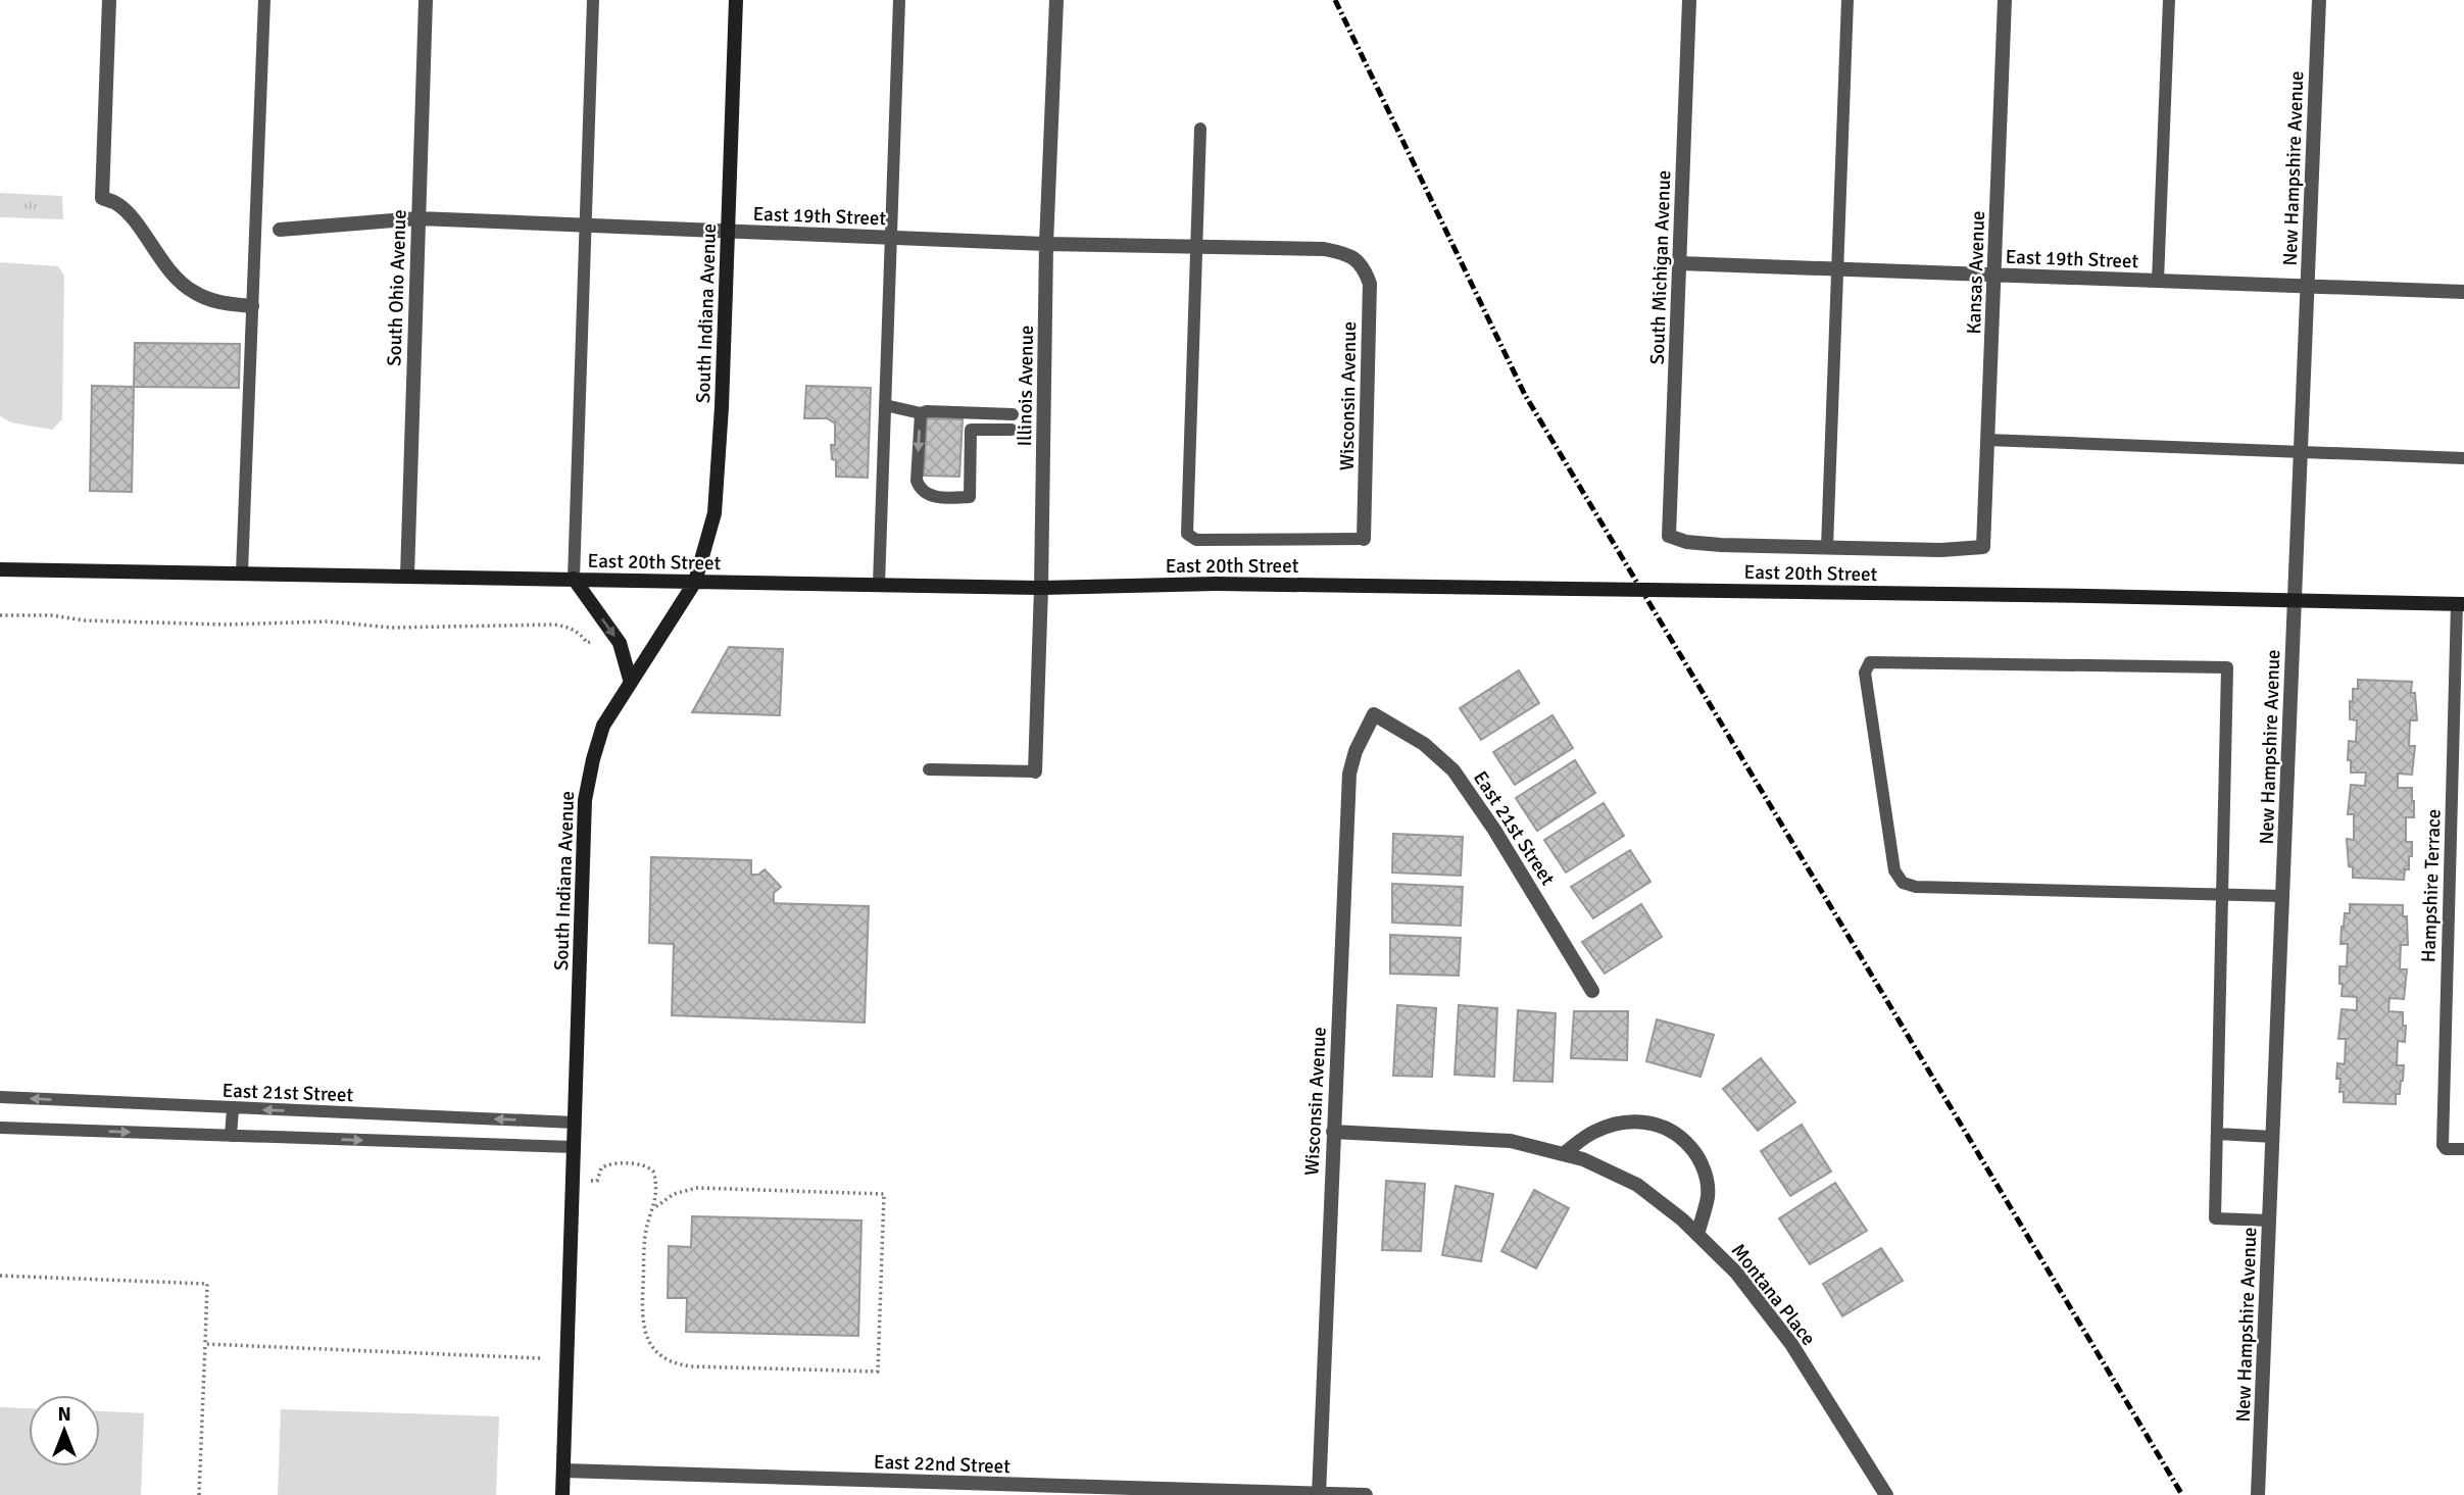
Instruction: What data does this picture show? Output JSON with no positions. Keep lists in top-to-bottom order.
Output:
{
  "streets": {
    "main road": ["South Indiana Avenue", "East 20th Street"],
    "street": [
      "New Hampshire Avenue",
      "East 19th Street",
      "South Michigan Avenue",
      "Kansas Avenue",
      "South Ohio Avenue",
      "Illinois Avenue",
      "Wisconsin Avenue",
      "East 21st Street",
      "Montana Place",
      "East 22nd Street"
    ],
    "lane": ["Hampshire Terrace"]
  },
  "crossings": [
    ["New Hampshire Avenue", "East 19th Street"],
    ["New Hampshire Avenue", "East 20th Street"],
    ["East 19th Street", "South Michigan Avenue"],
    ["East 19th Street", "Kansas Avenue"],
    ["East 19th Street", "South Ohio Avenue"],
    ["East 19th Street", "South Indiana Avenue"],
    ["East 19th Street", "Illinois Avenue"],
    ["East 19th Street", "Wisconsin Avenue"],
    ["South Michigan Avenue", "Kansas Avenue"],
    ["South Ohio Avenue", "East 20th Street"],
    ["South Indiana Avenue", "East 20th Street"],
    ["South Indiana Avenue", "East 21st Street"],
    ["South Indiana Avenue", "East 22nd Street"],
    ["Illinois Avenue", "East 20th Street"],
    ["Wisconsin Avenue", "East 21st Street"],
    ["Wisconsin Avenue", "Montana Place"],
    ["Wisconsin Avenue", "East 22nd Street"],
    ["East 20th Street", "Hampshire Terrace"]
  ],
  "north": "top"
}
